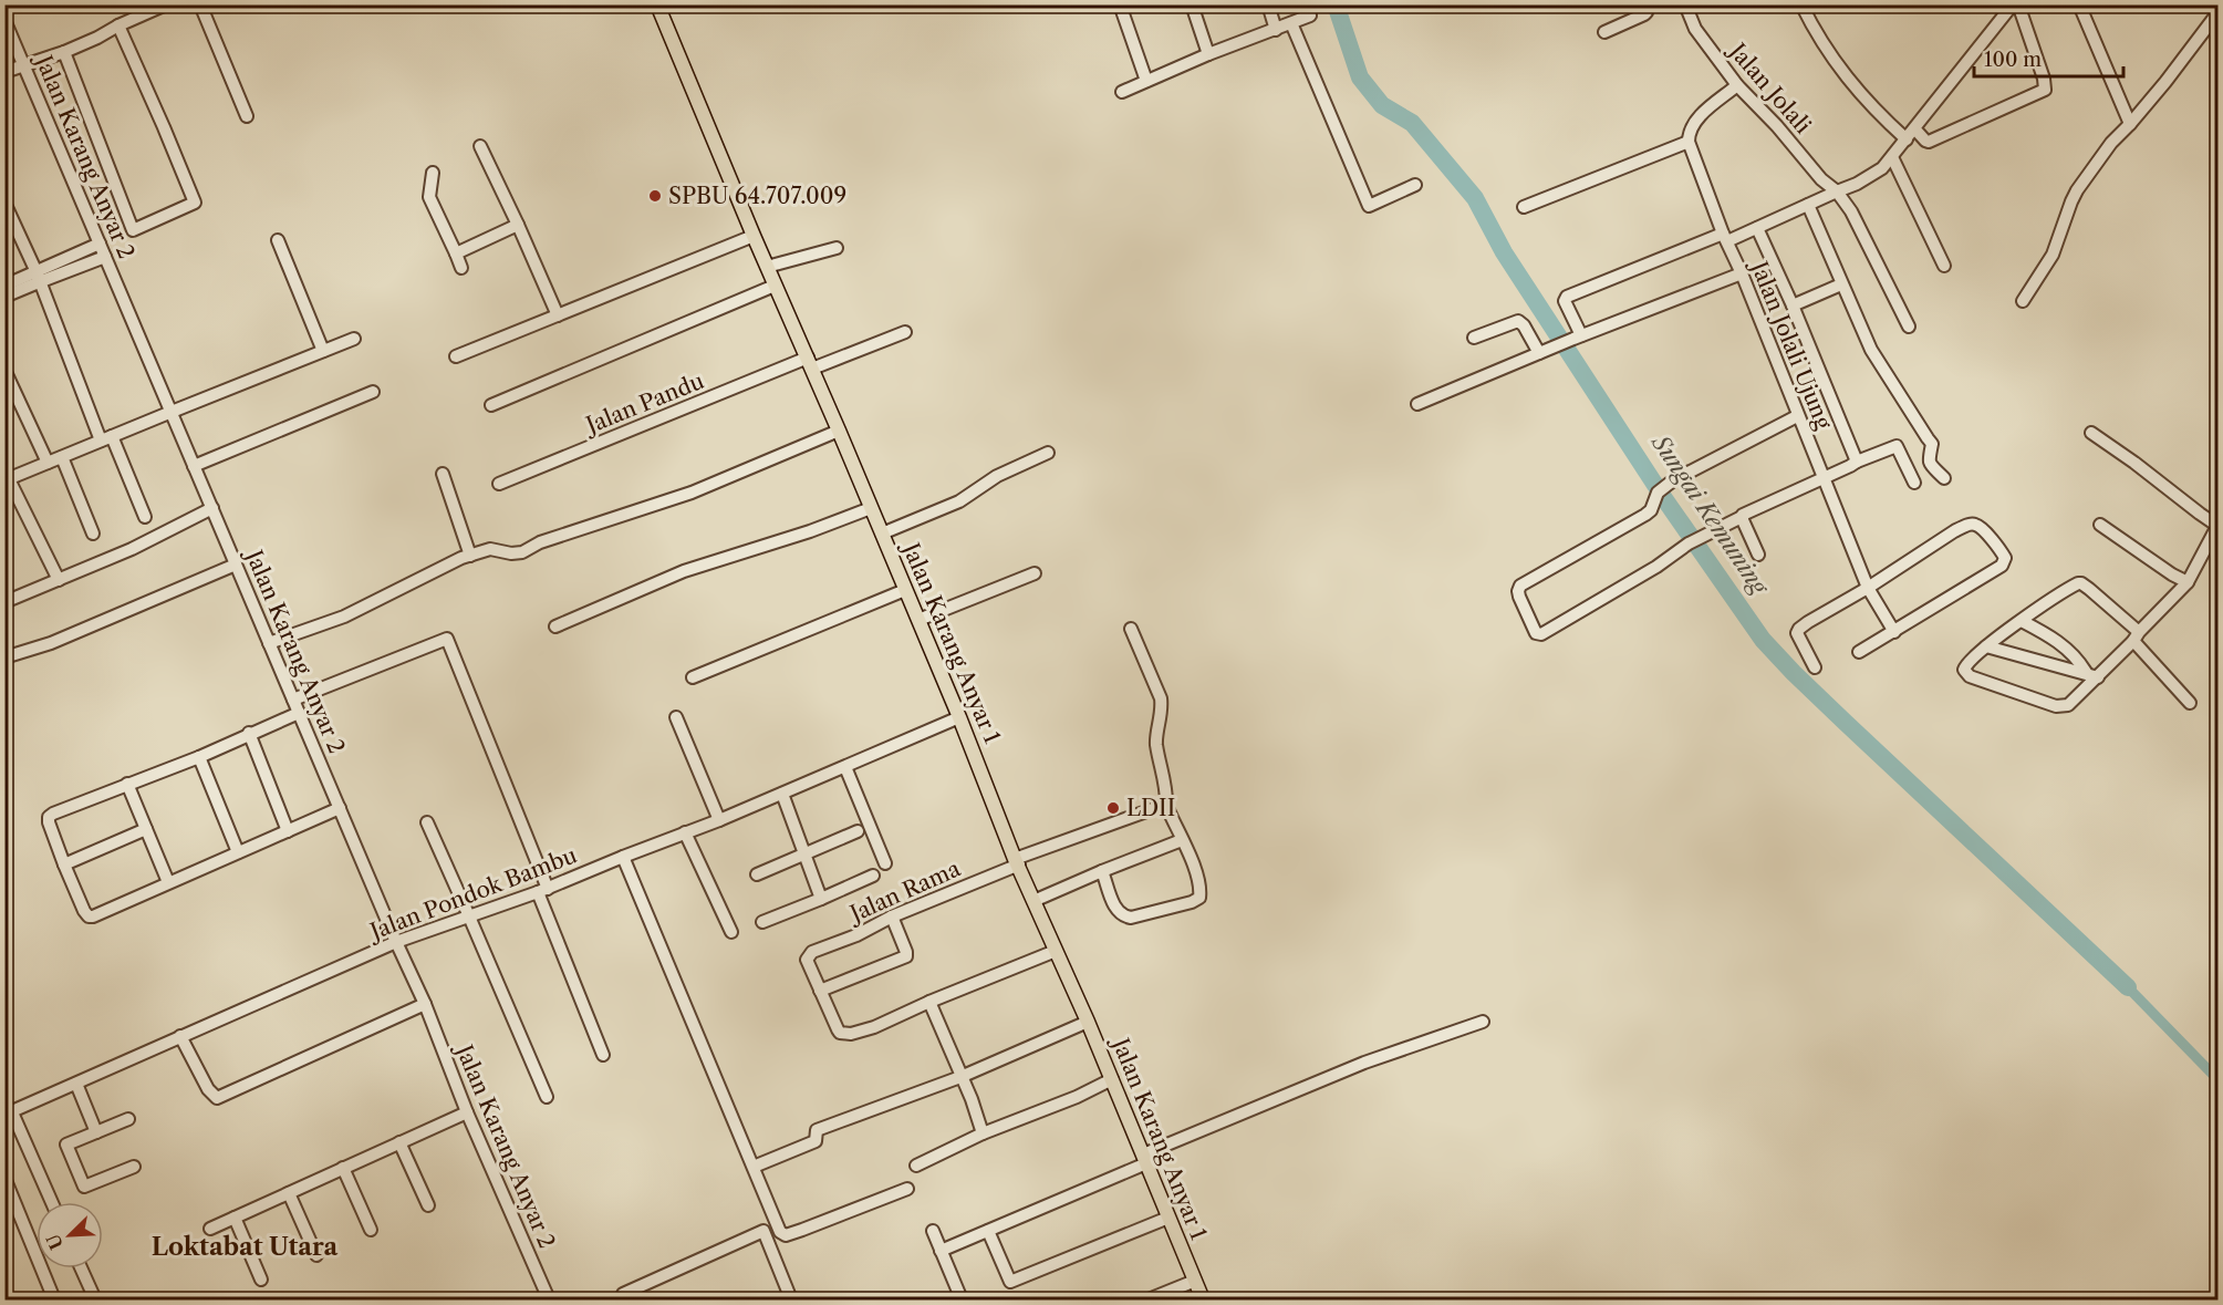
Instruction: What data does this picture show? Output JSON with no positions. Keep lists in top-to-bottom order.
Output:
{
  "streets": {
    "main road": ["Jalan Karang Anyar 1"],
    "street": [
      "Jalan Jolali",
      "Jalan Karang Anyar 2",
      "Jalan Jolali Ujung",
      "Jalan Pandu",
      "Jalan Rama",
      "Jalan Pondok Bambu"
    ]
  },
  "crossings": [
    ["Jalan Karang Anyar 2", "Jalan Pondok Bambu"],
    ["Jalan Pandu", "Jalan Karang Anyar 1"],
    ["Jalan Karang Anyar 1", "Jalan Rama"],
    ["Jalan Karang Anyar 1", "Jalan Pondok Bambu"]
  ],
  "districts": ["Loktabat Utara"],
  "water": ["Sungai Kemuning"],
  "places": ["SPBU 64.707.009", "LDII"],
  "scale_bar": "100 m",
  "north": "bottom left"
}
